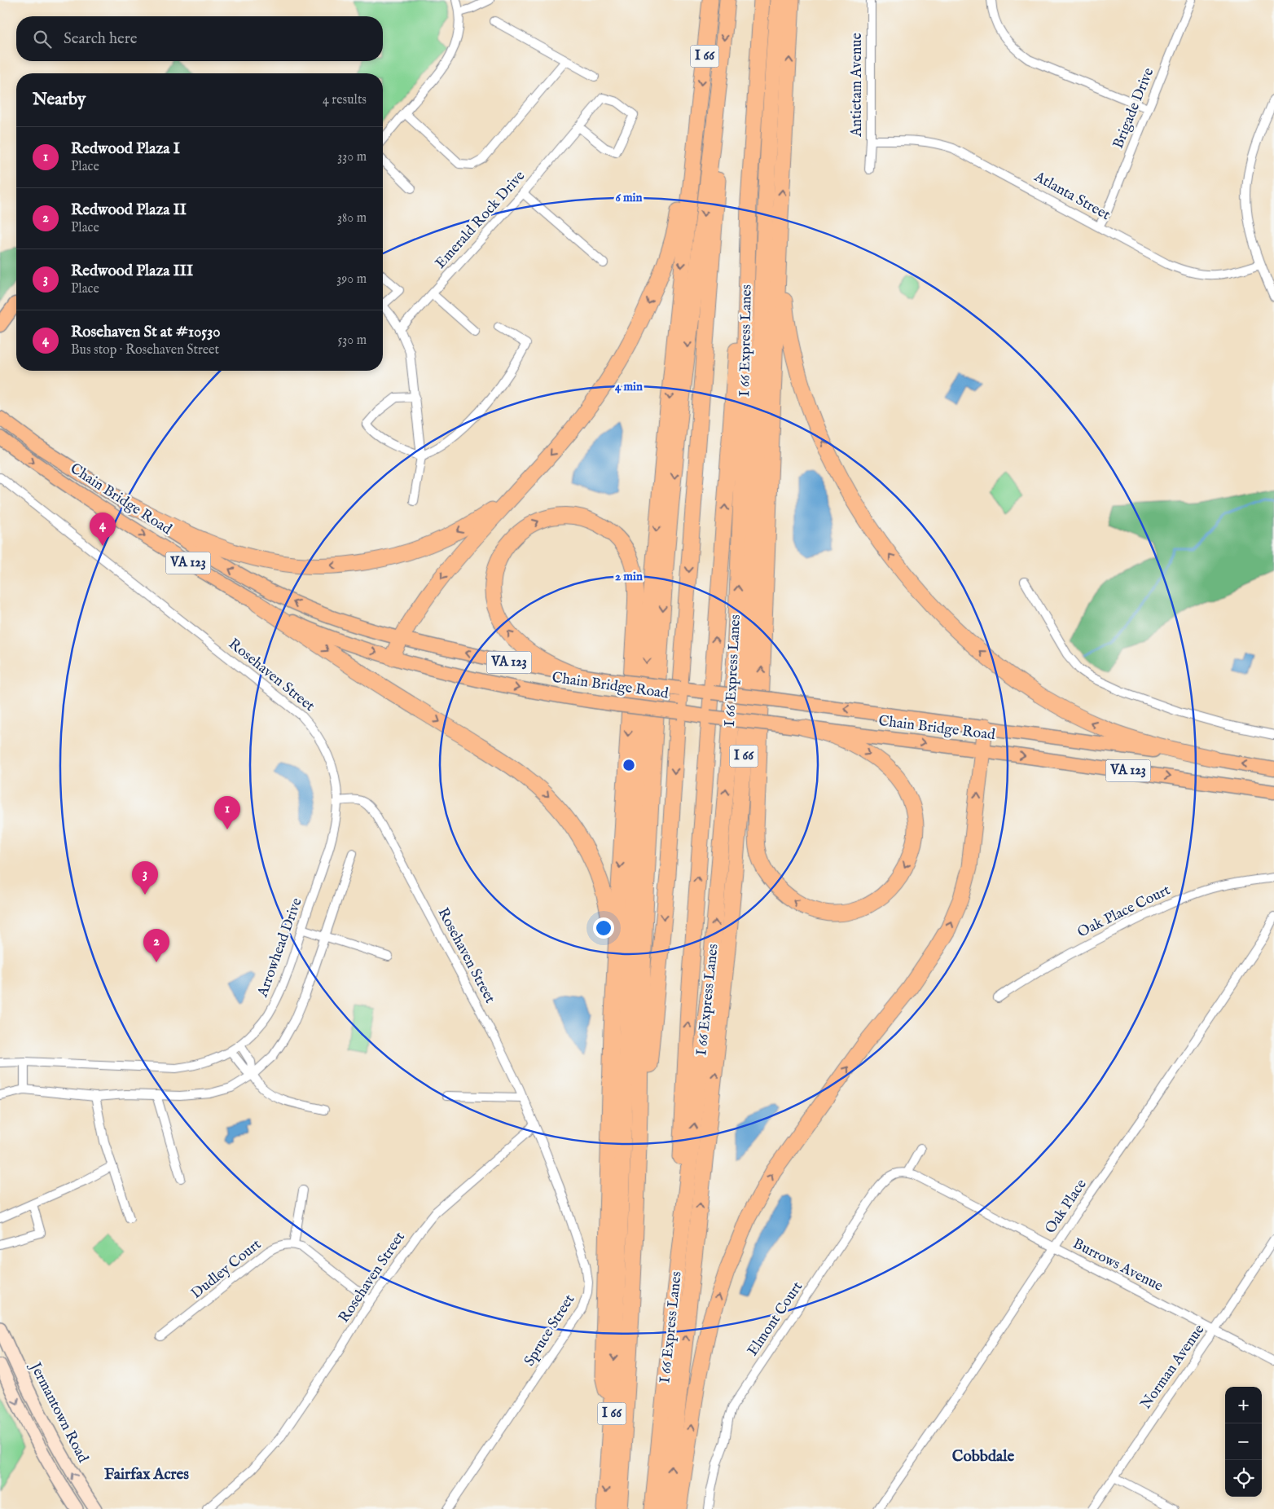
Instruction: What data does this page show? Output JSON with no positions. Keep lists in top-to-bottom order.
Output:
{
  "streets": {
    "highway": ["I 66", "I 66 Express Lanes"],
    "main road": ["Chain Bridge Road", "VA 123", "Jermantown Road"],
    "street": [
      "Antietam Avenue",
      "Brigade Drive",
      "Atlanta Street",
      "Emerald Rock Drive",
      "Rosehaven Street",
      "Oak Place Court",
      "Arrowhead Drive",
      "Oak Place",
      "Burrows Avenue",
      "Dudley Court",
      "Elmont Court",
      "Spruce Street",
      "Norman Avenue"
    ]
  },
  "crossings": [
    ["Antietam Avenue", "Atlanta Street"],
    ["Brigade Drive", "Atlanta Street"],
    ["Rosehaven Street", "Arrowhead Drive"],
    ["Rosehaven Street", "Spruce Street"],
    ["Oak Place", "Burrows Avenue"],
    ["Burrows Avenue", "Elmont Court"],
    ["Burrows Avenue", "Norman Avenue"]
  ],
  "districts": ["Cobbdale", "Fairfax Acres"],
  "page": {
    "search": "Search here",
    "heading": ["Nearby", "4 results"],
    "list": [
      {
        "mark": "1",
        "name": "Redwood Plaza I",
        "note": "Place",
        "value": "330 m"
      },
      {
        "mark": "2",
        "name": "Redwood Plaza II",
        "note": "Place",
        "value": "380 m"
      },
      {
        "mark": "3",
        "name": "Redwood Plaza III",
        "note": "Place",
        "value": "390 m"
      },
      {
        "mark": "4",
        "name": "Rosehaven St at #10530",
        "note": "Bus stop · Rosehaven Street",
        "value": "530 m"
      }
    ],
    "pins": [
      "4",
      "1",
      "3",
      "2"
    ],
    "map_buttons": ["+", "−"]
  },
  "rings": ["6 min", "4 min", "2 min"]
}
